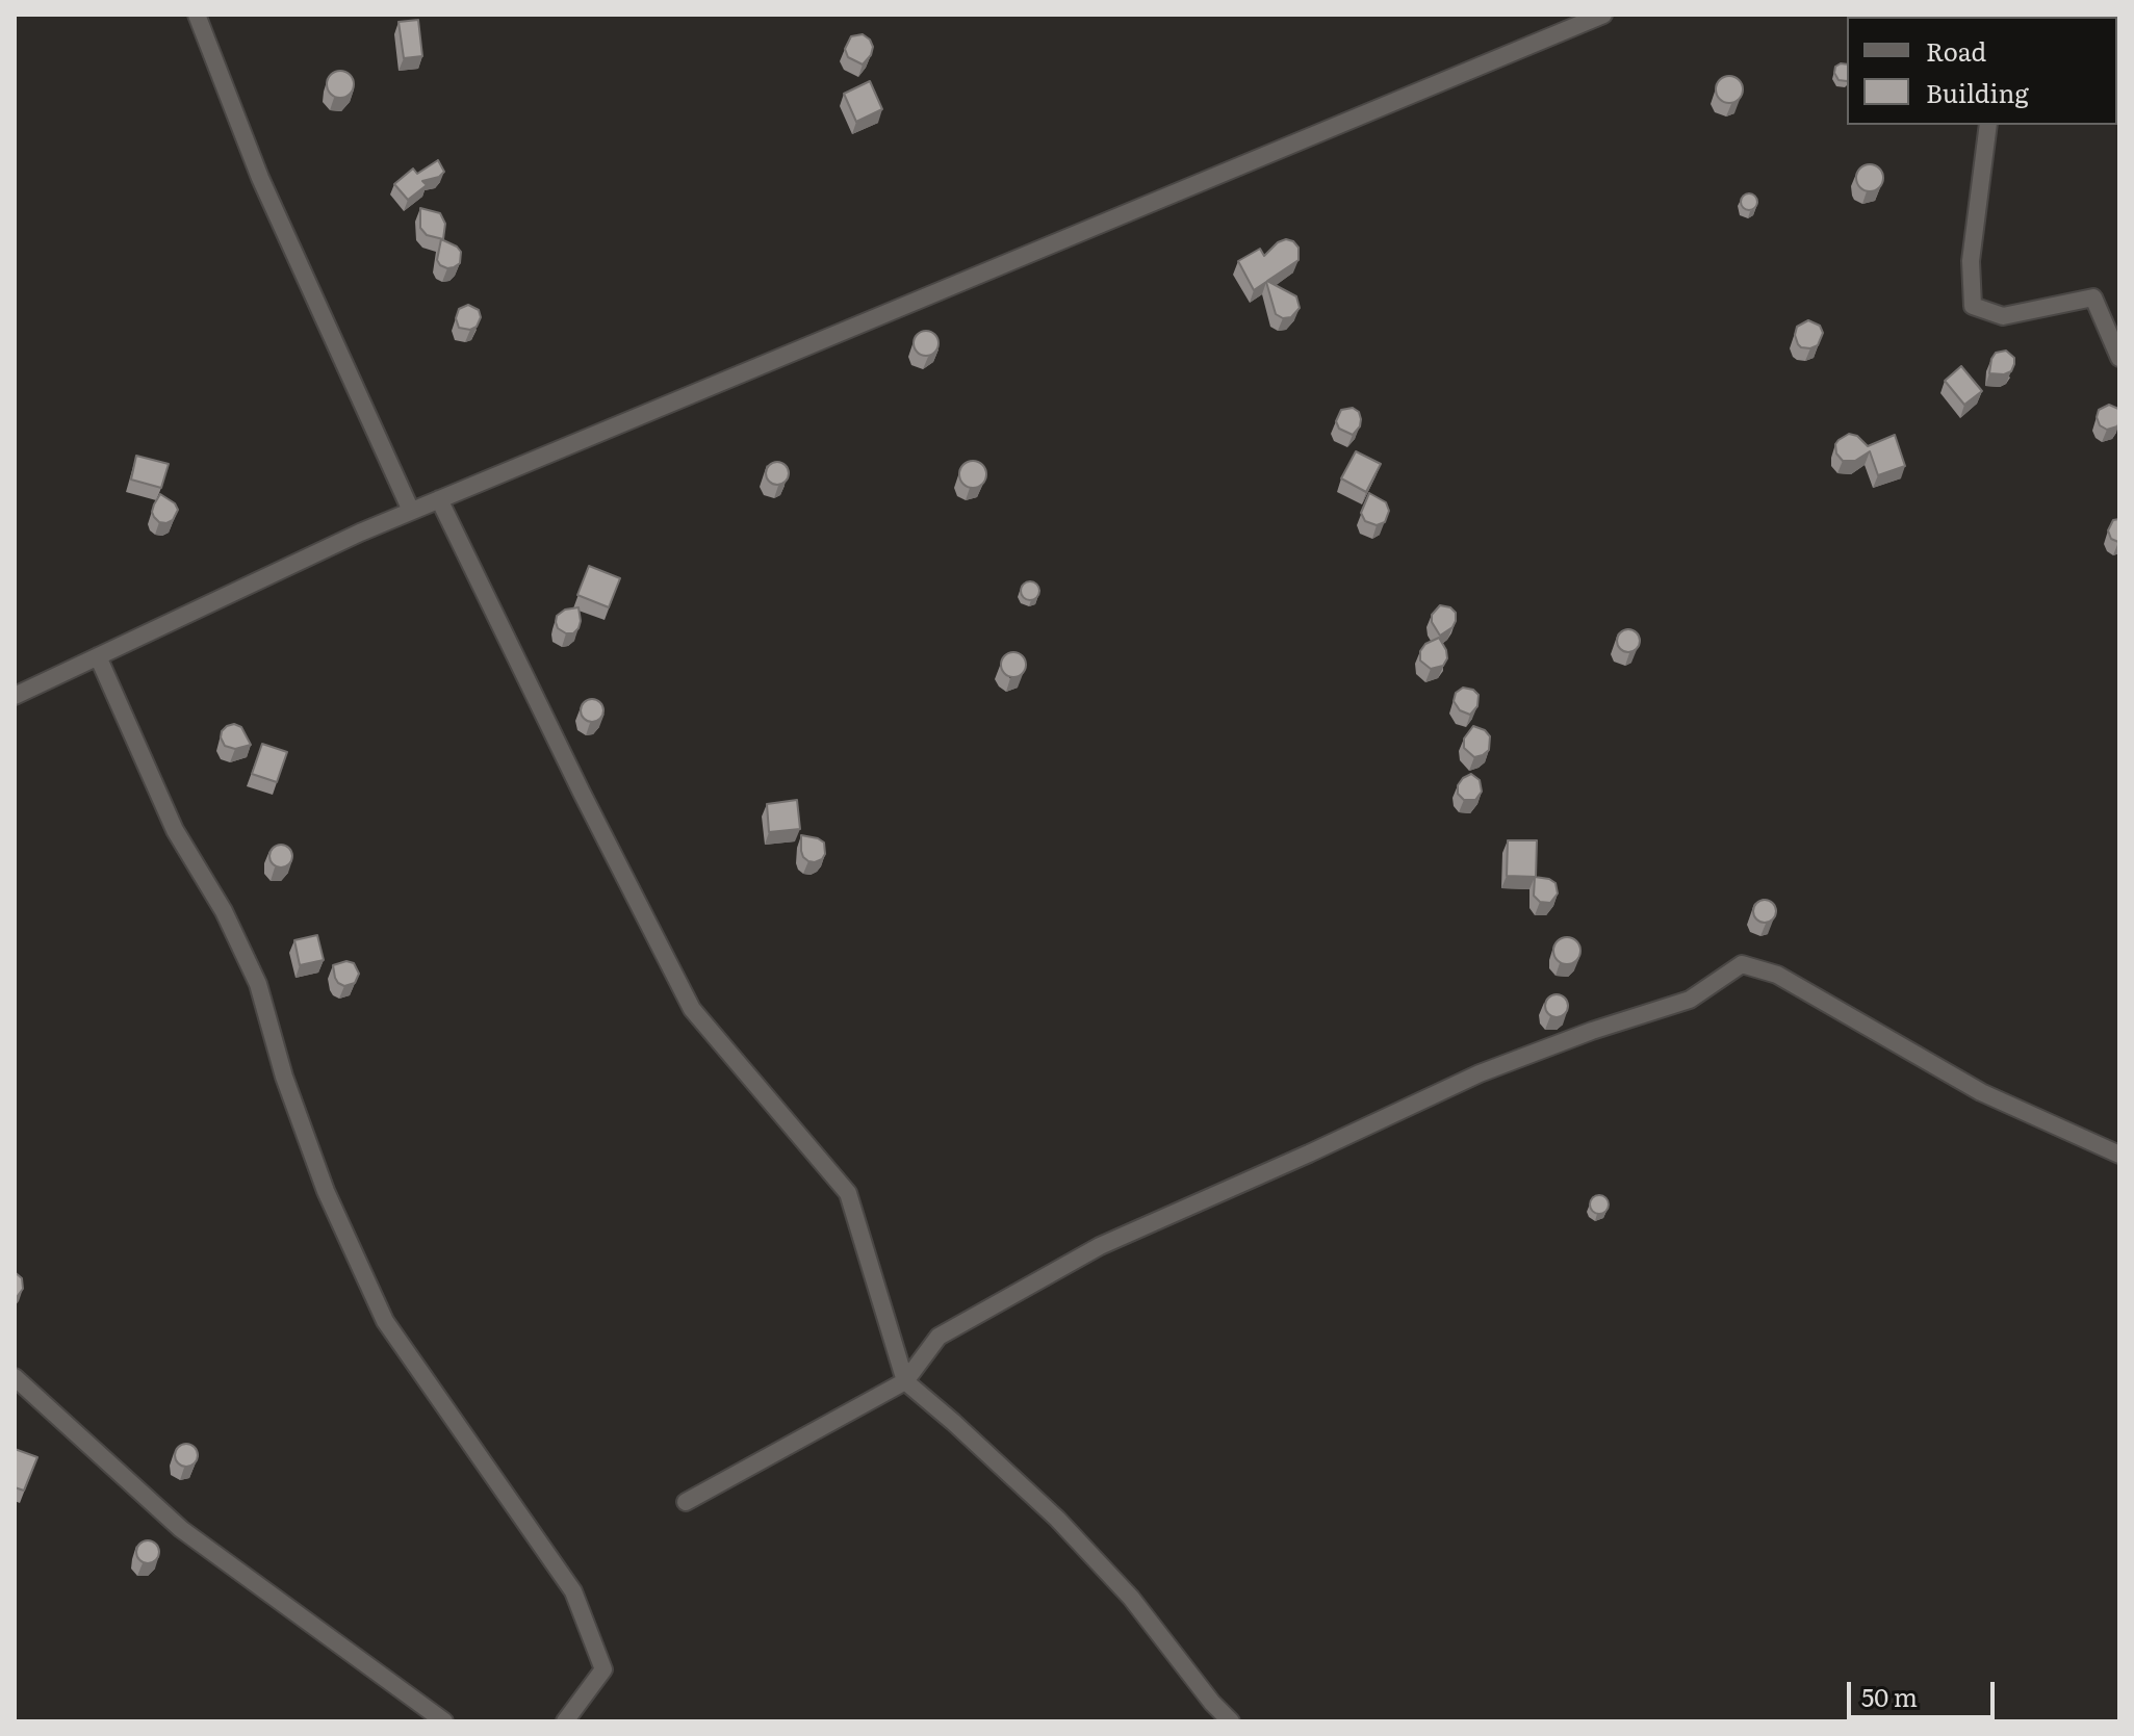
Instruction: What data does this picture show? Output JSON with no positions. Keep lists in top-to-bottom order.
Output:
{
  "legend": ["Road", "Building"],
  "scale_bar": "50 m"
}
